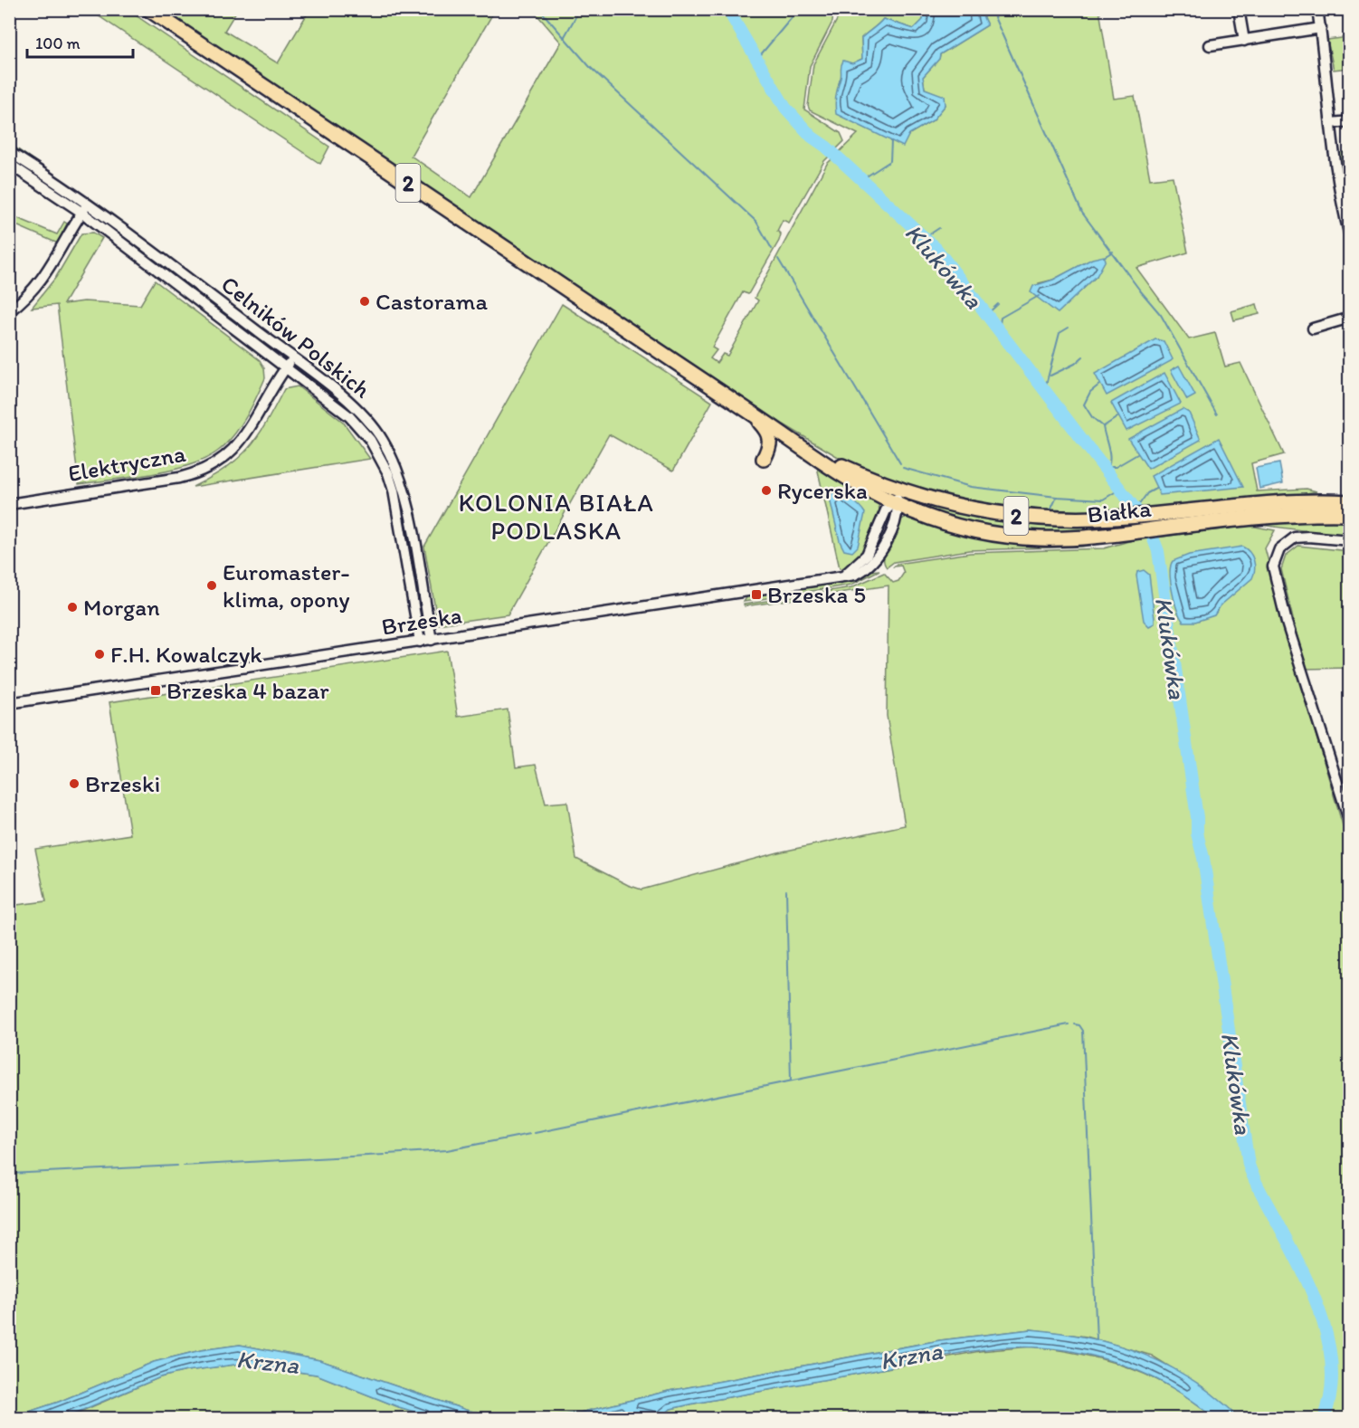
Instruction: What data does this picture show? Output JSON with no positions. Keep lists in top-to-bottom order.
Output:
{
  "streets": {
    "highway": ["2", "Białka"],
    "street": ["Celników Polskich", "Elektryczna", "Brzeska"]
  },
  "crossings": [
    ["2", "Białka"],
    ["2", "Brzeska"],
    ["Celników Polskich", "Elektryczna"],
    ["Celników Polskich", "Brzeska"],
    ["Białka", "Brzeska"]
  ],
  "districts": ["KOLONIA BIAŁA PODLASKA"],
  "water": ["Klukówka", "Krzna"],
  "places": {
    "other": [
      "Castorama",
      "Rycerska",
      "Euromaster- klima, opony",
      "Morgan",
      "F.H. Kowalczyk",
      "Brzeski"
    ],
    "transit": ["Brzeska 5", "Brzeska 4 bazar"]
  },
  "scale_bar": "100 m"
}
